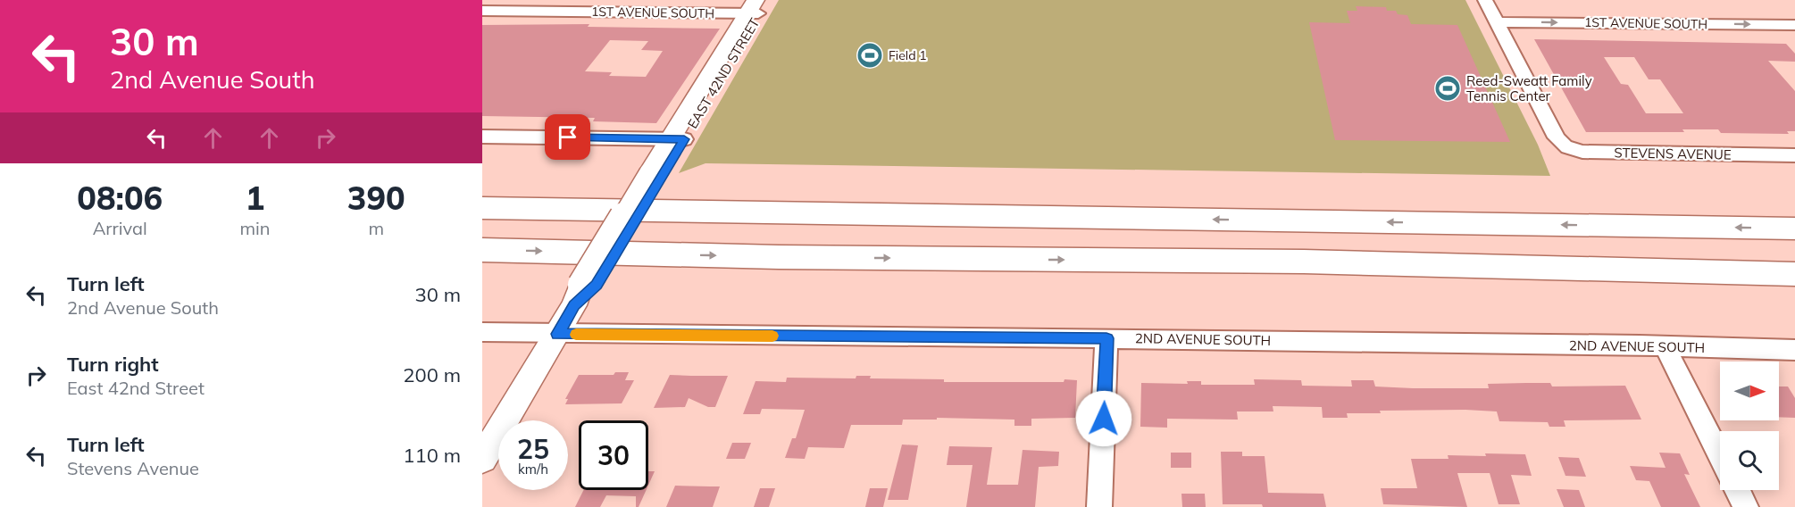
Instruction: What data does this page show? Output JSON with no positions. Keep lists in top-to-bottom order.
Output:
{
  "streets": {
    "street": [
      "1ST AVENUE SOUTH",
      "EAST 42ND STREET",
      "STEVENS AVENUE",
      "2ND AVENUE SOUTH"
    ]
  },
  "crossings": [
    ["1ST AVENUE SOUTH", "EAST 42ND STREET"],
    ["1ST AVENUE SOUTH", "STEVENS AVENUE"],
    ["EAST 42ND STREET", "2ND AVENUE SOUTH"]
  ],
  "one_way": ["1ST AVENUE SOUTH"],
  "places": {
    "sports": ["Field 1", "Reed-Sweatt Family Tennis Center"]
  },
  "north": "right",
  "page": {
    "turn": ["30 m", "2nd Avenue South"],
    "eta": [
      "08:06",
      "Arrival",
      "1",
      "min",
      "390",
      "m"
    ],
    "list": [
      {
        "name": "Turn left",
        "note": "2nd Avenue South",
        "value": "30 m"
      },
      {
        "name": "Turn right",
        "note": "East 42nd Street",
        "value": "200 m"
      },
      {
        "name": "Turn left",
        "note": "Stevens Avenue",
        "value": "110 m"
      }
    ],
    "speed": "25 km/h",
    "limit": "30"
  }
}
